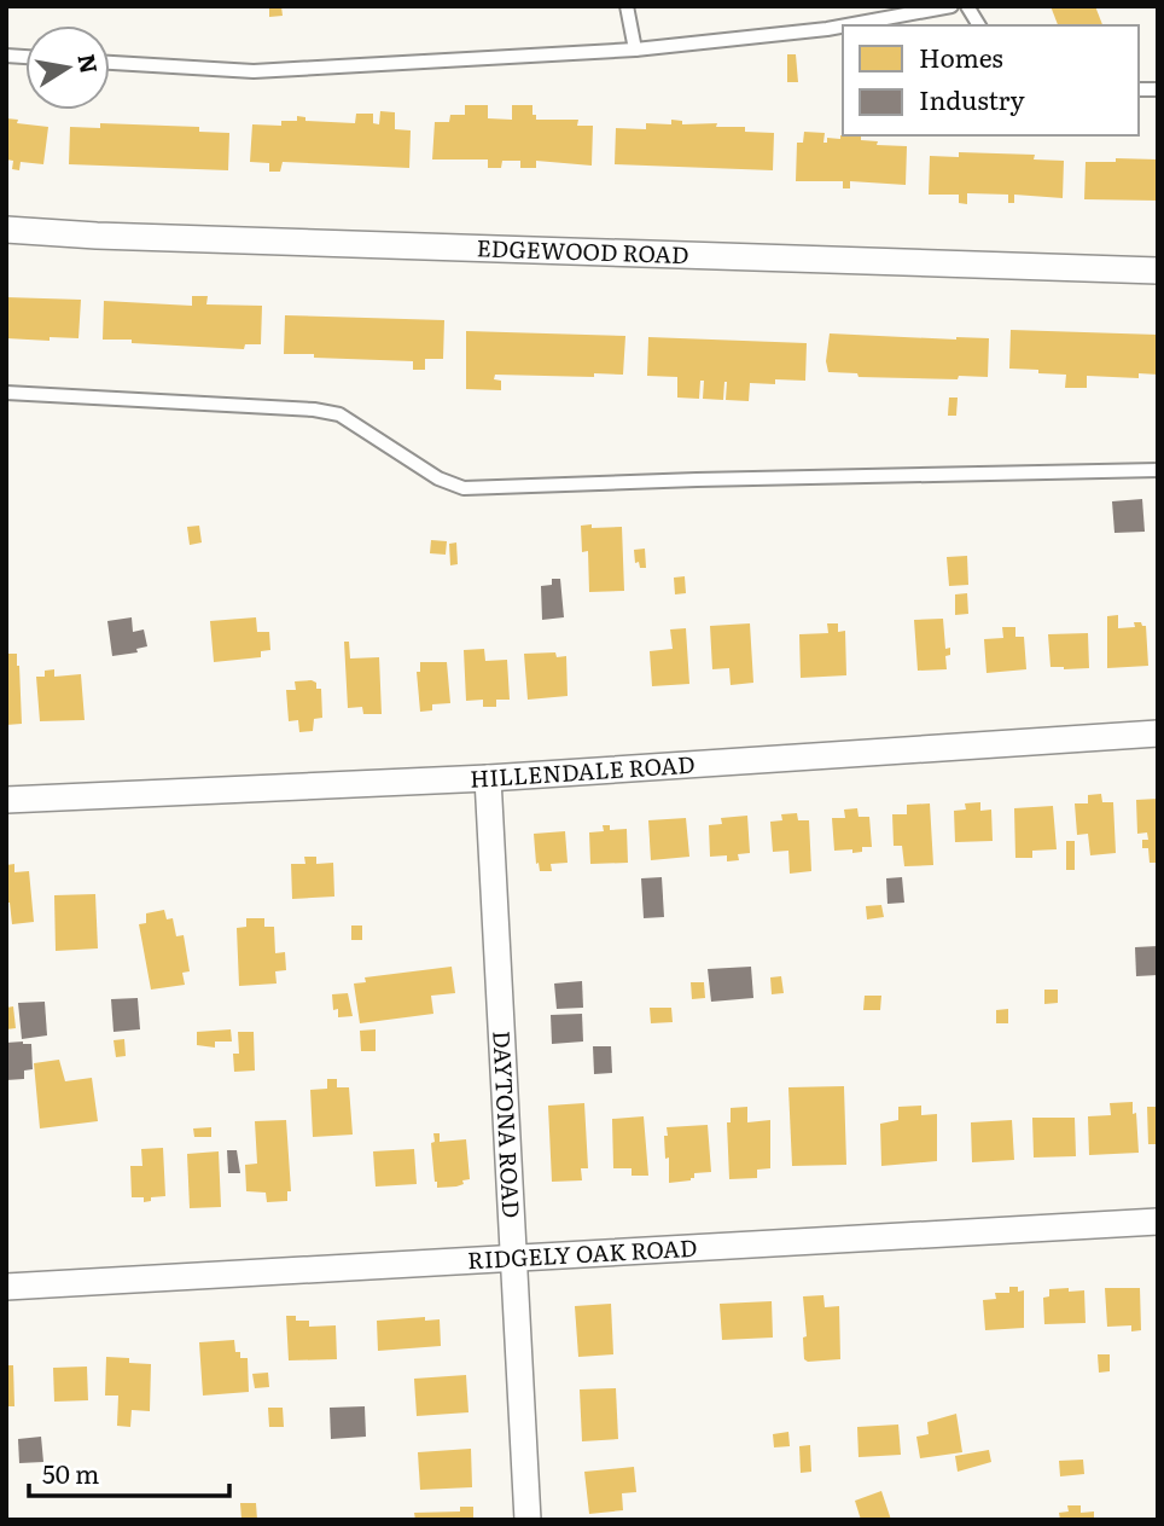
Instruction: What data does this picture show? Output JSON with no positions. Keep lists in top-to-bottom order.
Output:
{
  "streets": {
    "street": [
      "EDGEWOOD ROAD",
      "HILLENDALE ROAD",
      "DAYTONA ROAD",
      "RIDGELY OAK ROAD"
    ]
  },
  "crossings": [
    ["HILLENDALE ROAD", "DAYTONA ROAD"],
    ["DAYTONA ROAD", "RIDGELY OAK ROAD"]
  ],
  "legend": ["Homes", "Industry"],
  "scale_bar": "50 m",
  "north": "right"
}
